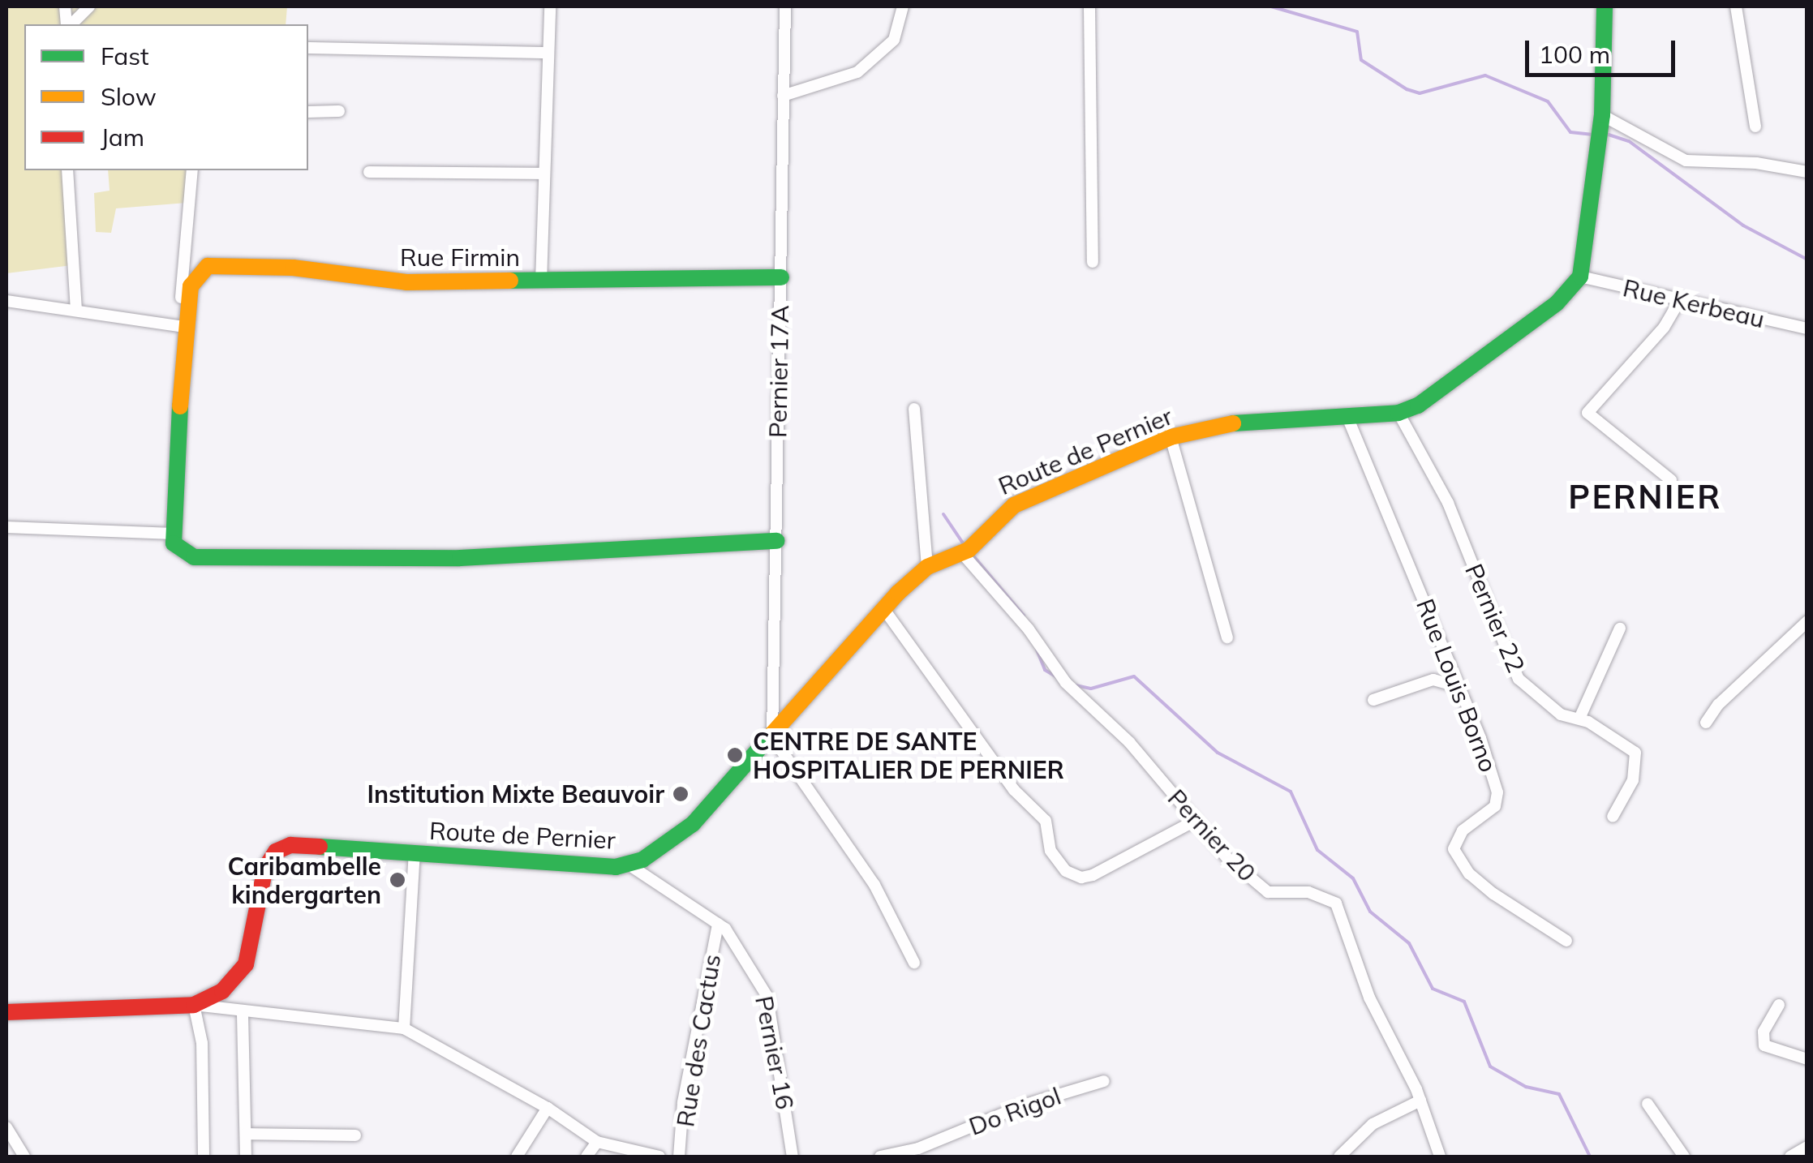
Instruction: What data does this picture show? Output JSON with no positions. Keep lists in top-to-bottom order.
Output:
{
  "streets": {
    "street": [
      "Rue Firmin",
      "Rue Kerbeau",
      "Pernier 17A",
      "Route de Pernier",
      "Pernier 22",
      "Rue Louis Borno",
      "Pernier 20",
      "Rue des Cactus",
      "Pernier 16",
      "Do Rigol"
    ]
  },
  "crossings": [
    ["Rue Firmin", "Pernier 17A"],
    ["Rue Kerbeau", "Route de Pernier"],
    ["Pernier 17A", "Route de Pernier"],
    ["Route de Pernier", "Pernier 22"],
    ["Route de Pernier", "Rue Louis Borno"],
    ["Route de Pernier", "Pernier 20"],
    ["Route de Pernier", "Pernier 16"],
    ["Rue des Cactus", "Pernier 16"]
  ],
  "districts": ["PERNIER"],
  "places": ["CENTRE DE SANTE HOSPITALIER DE PERNIER", "Institution Mixte Beauvoir", "Caribambelle kindergarten"],
  "legend": ["Fast", "Slow", "Jam"],
  "scale_bar": "100 m"
}
